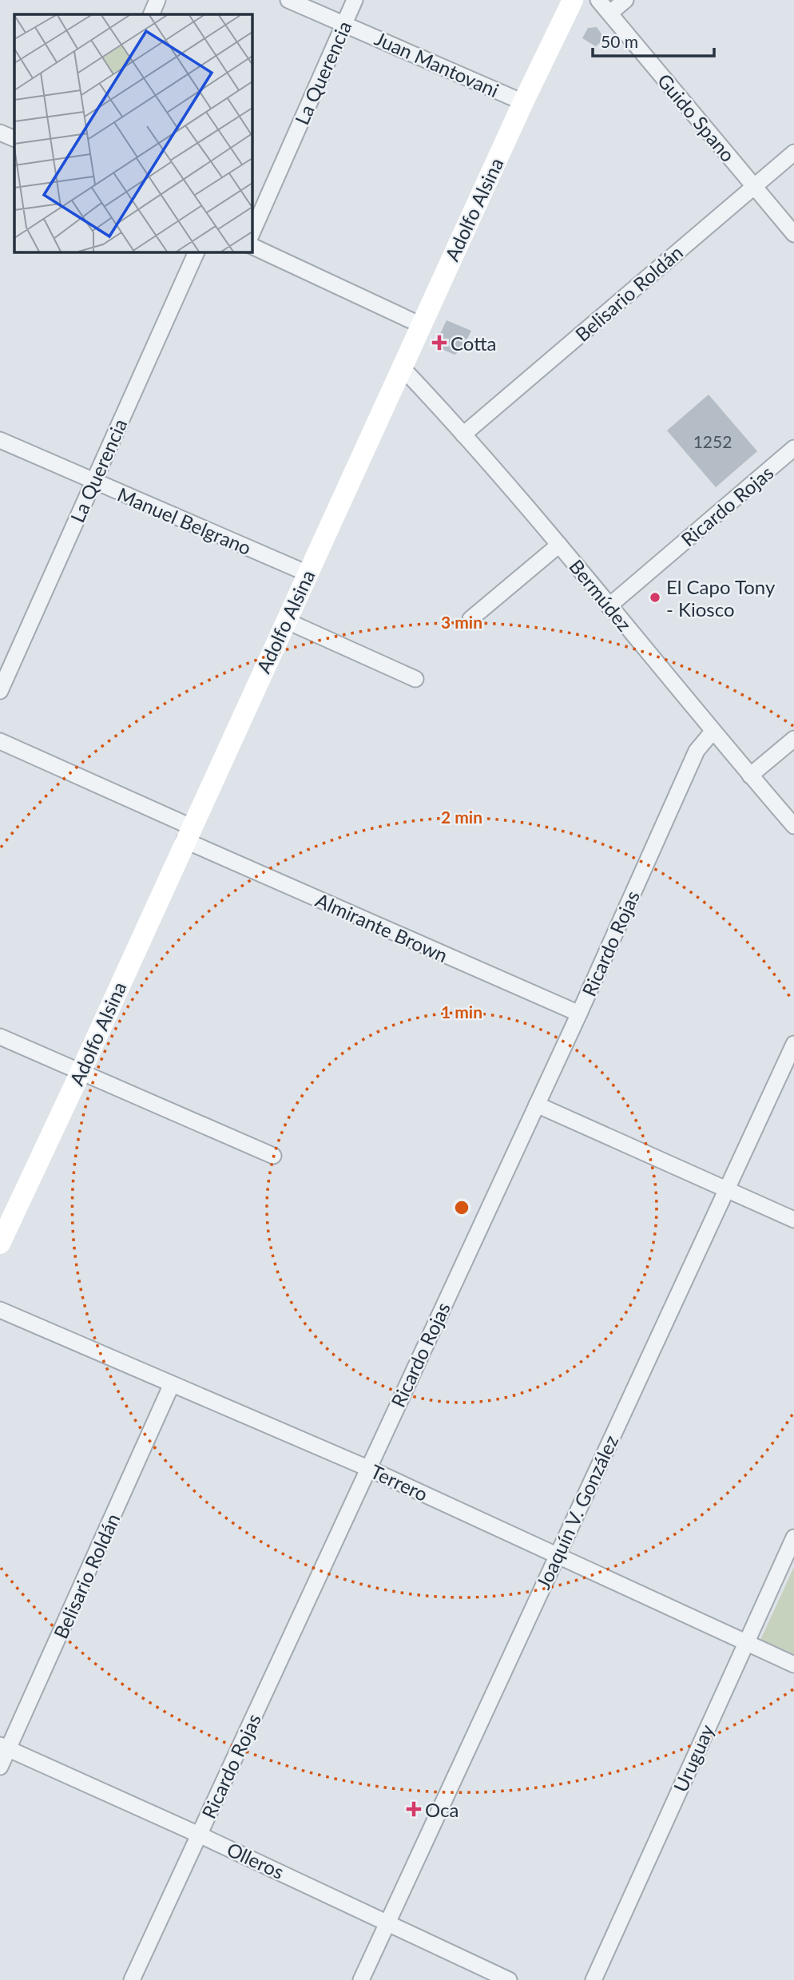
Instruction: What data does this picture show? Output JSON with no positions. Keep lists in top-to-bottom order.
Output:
{
  "streets": {
    "street": [
      "Juan Mantovani",
      "La Querencia",
      "Guido Spano",
      "Adolfo Alsina",
      "Belisario Roldán",
      "Ricardo Rojas",
      "Manuel Belgrano",
      "Bermúdez",
      "Almirante Brown",
      "Terrero",
      "Joaquín V. González",
      "Uruguay",
      "Olleros"
    ]
  },
  "crossings": [
    ["Juan Mantovani", "La Querencia"],
    ["Juan Mantovani", "Adolfo Alsina"],
    ["La Querencia", "Manuel Belgrano"],
    ["Guido Spano", "Belisario Roldán"],
    ["Adolfo Alsina", "Manuel Belgrano"],
    ["Adolfo Alsina", "Bermúdez"],
    ["Adolfo Alsina", "Almirante Brown"],
    ["Belisario Roldán", "Bermúdez"],
    ["Belisario Roldán", "Terrero"],
    ["Belisario Roldán", "Olleros"],
    ["Ricardo Rojas", "Bermúdez"],
    ["Ricardo Rojas", "Almirante Brown"],
    ["Ricardo Rojas", "Terrero"],
    ["Ricardo Rojas", "Olleros"],
    ["Terrero", "Joaquín V. González"],
    ["Terrero", "Uruguay"],
    ["Joaquín V. González", "Olleros"]
  ],
  "places": {
    "health": ["Cotta", "Oca"],
    "other": ["El Capo Tony - Kiosco"]
  },
  "house_numbers": ["1252"],
  "scale_bar": "50 m",
  "rings": ["3 min", "2 min", "1 min"]
}
